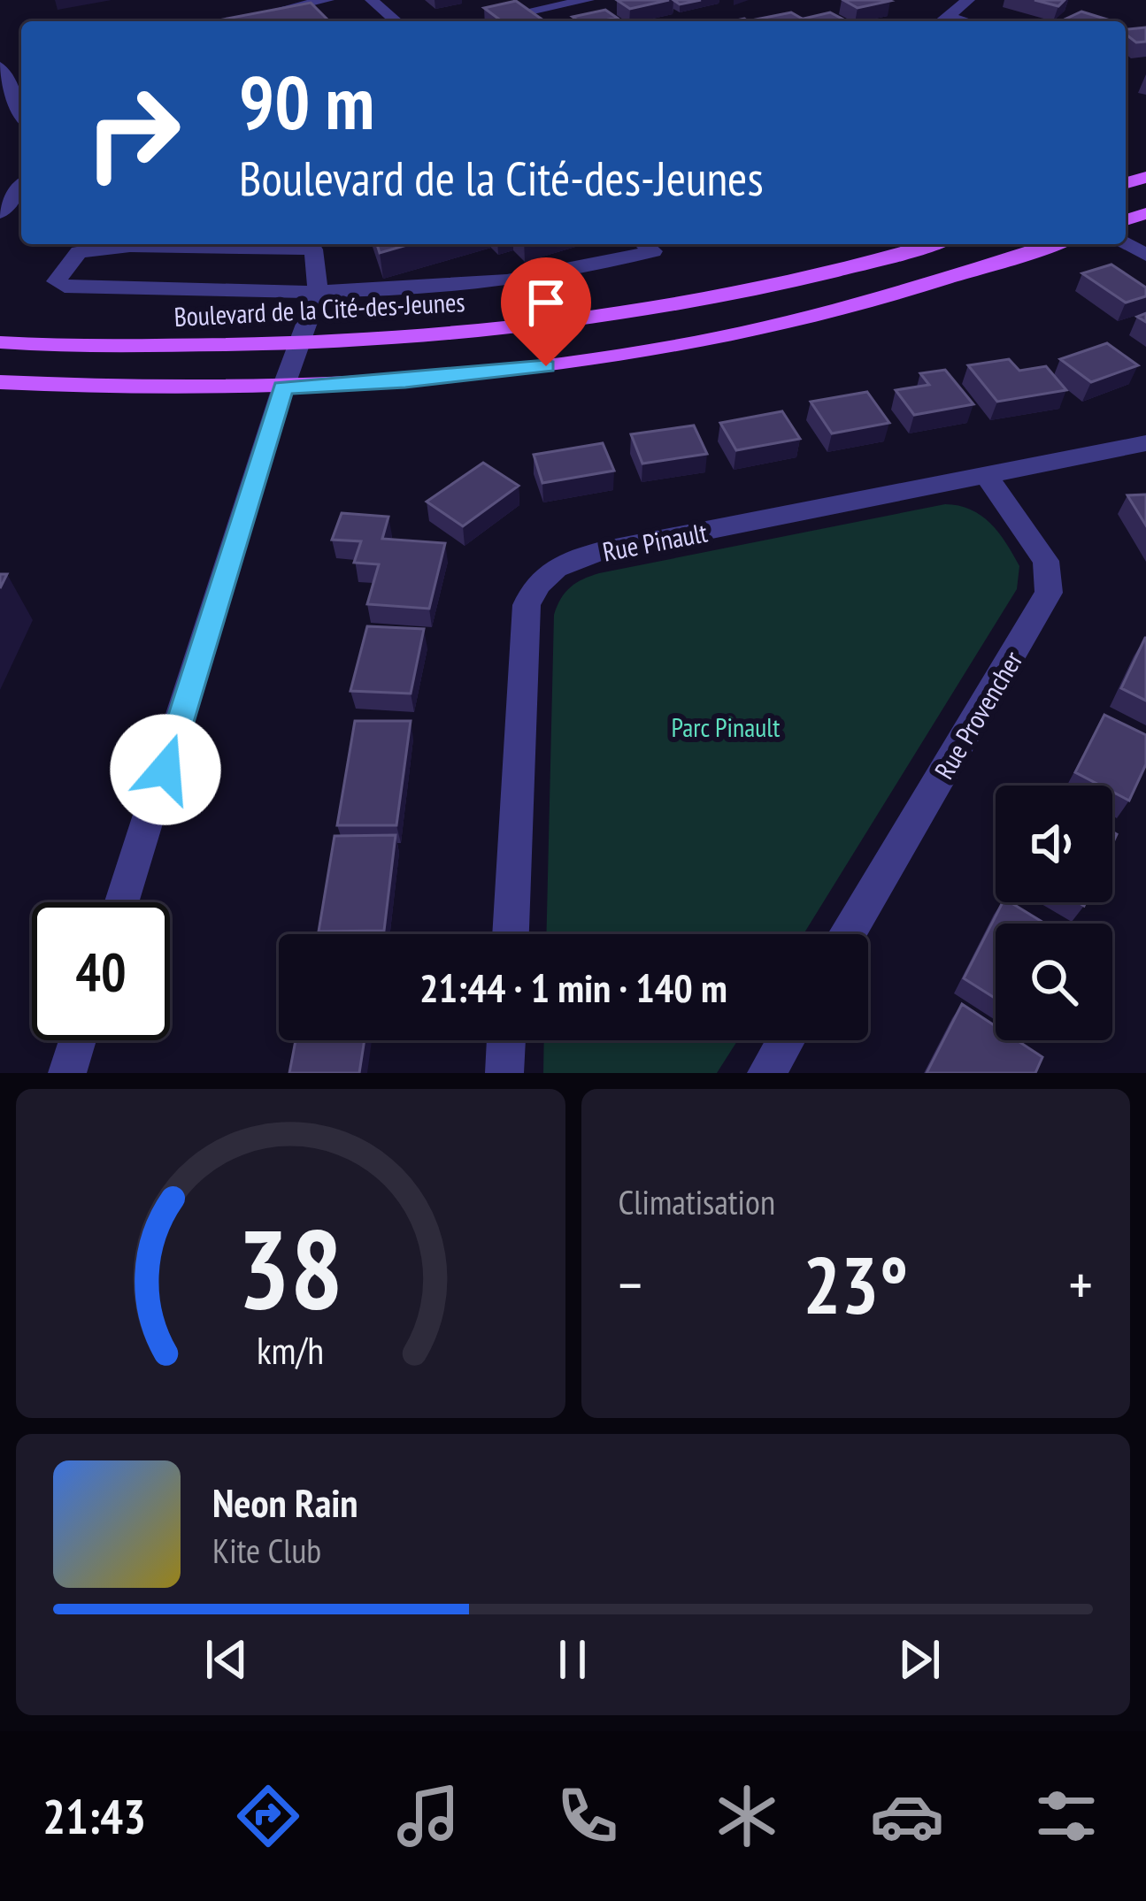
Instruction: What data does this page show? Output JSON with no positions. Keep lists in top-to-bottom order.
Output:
{
  "streets": {
    "main road": ["Boulevard de la Cité-des-Jeunes"],
    "street": ["Rue Pinault", "Rue Provencher"]
  },
  "crossings": [
    ["Rue Pinault", "Rue Provencher"]
  ],
  "parks": ["Parc Pinault"],
  "page": {
    "turn": ["90 m", "Boulevard de la Cité-des-Jeunes"],
    "limit": "40",
    "trip": "21:44 · 1 min · 140 m",
    "tile": "Climatisation",
    "heat": ["−", "23°", "+"],
    "song": ["Neon Rain", "Kite Club"],
    "tabs": "21:43",
    "gauge": ["38", "km/h"]
  }
}
